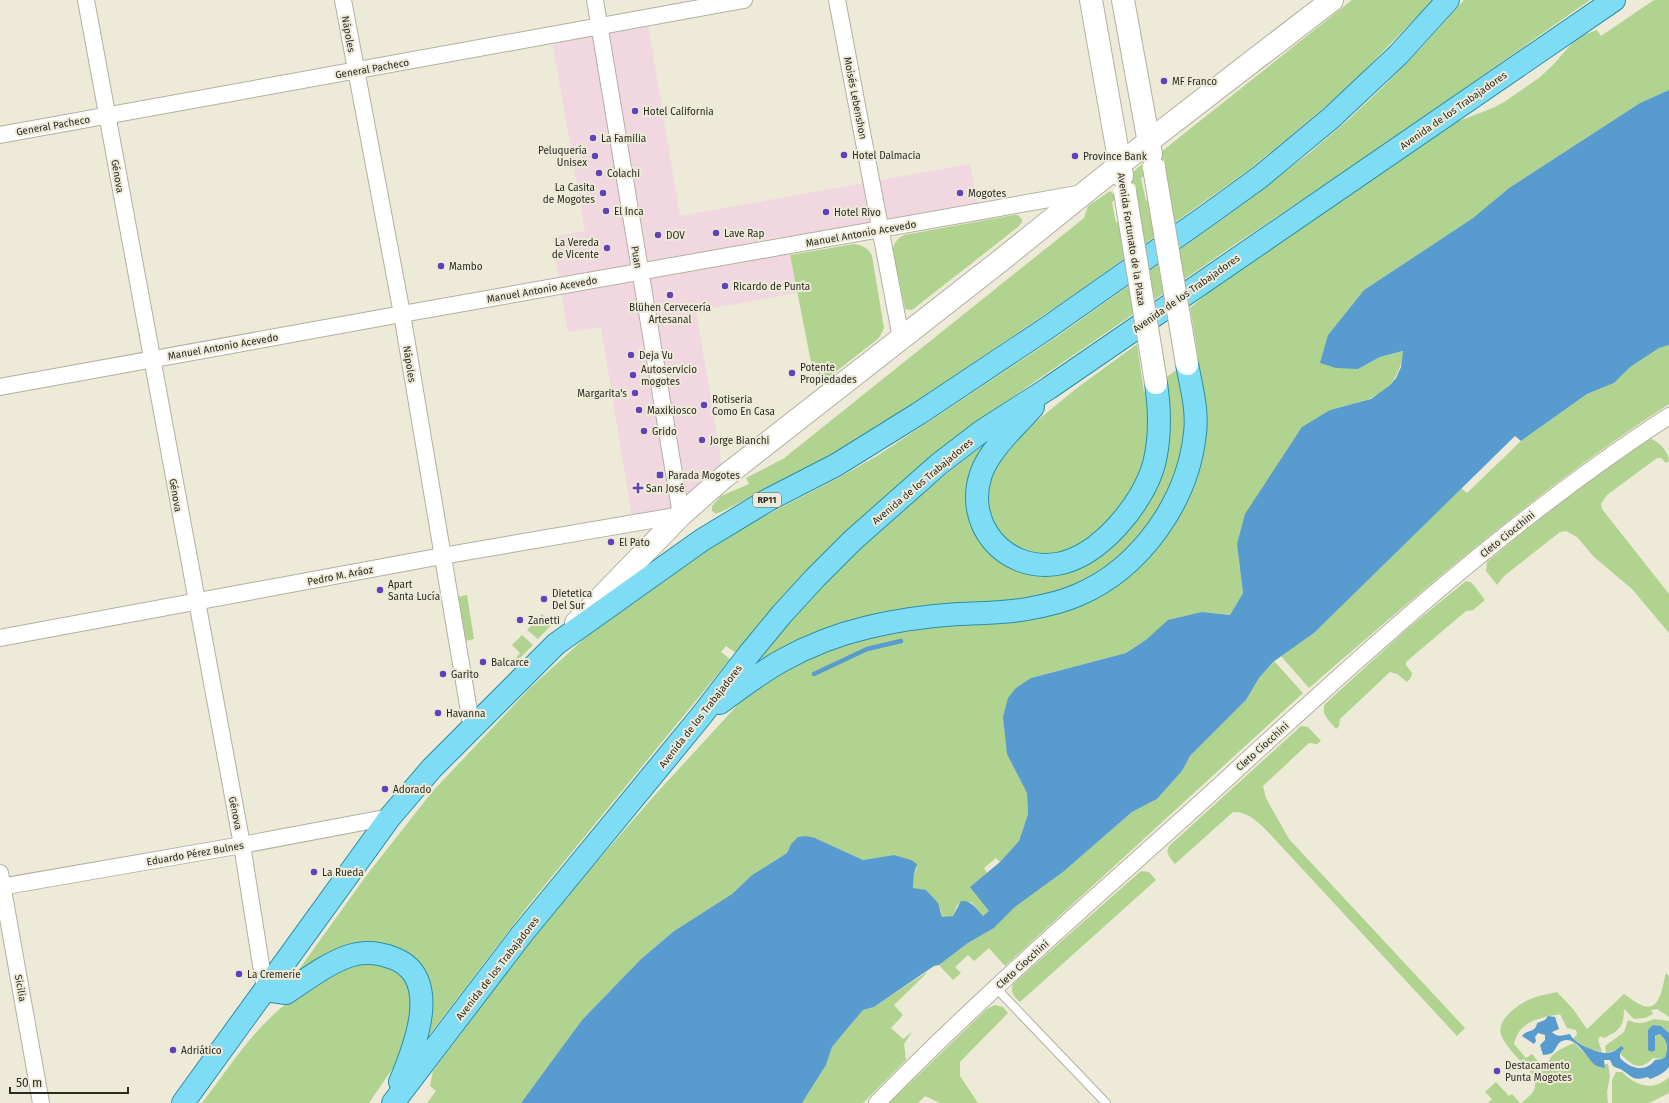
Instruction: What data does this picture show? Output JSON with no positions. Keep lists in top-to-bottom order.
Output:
{
  "streets": {
    "main road": ["Avenida de los Trabajadores", "Avenida Fortunato de la Plaza", "RP11"],
    "street": [
      "Nápoles",
      "General Pacheco",
      "Moisés Lebenshon",
      "Génova",
      "Manuel Antonio Acevedo",
      "Puan",
      "Cleto Ciocchini",
      "Pedro M. Aráoz",
      "Eduardo Pérez Bulnes",
      "Sicilia"
    ]
  },
  "crossings": [
    ["Nápoles", "General Pacheco"],
    ["Nápoles", "Manuel Antonio Acevedo"],
    ["Nápoles", "RP11"],
    ["Nápoles", "Pedro M. Aráoz"],
    ["General Pacheco", "Génova"],
    ["General Pacheco", "Puan"],
    ["Moisés Lebenshon", "Manuel Antonio Acevedo"],
    ["Avenida de los Trabajadores", "Avenida Fortunato de la Plaza"],
    ["Génova", "Manuel Antonio Acevedo"],
    ["Génova", "RP11"],
    ["Génova", "Pedro M. Aráoz"],
    ["Génova", "Eduardo Pérez Bulnes"],
    ["Manuel Antonio Acevedo", "Puan"],
    ["Puan", "Pedro M. Aráoz"],
    ["RP11", "Eduardo Pérez Bulnes"],
    ["Eduardo Pérez Bulnes", "Sicilia"]
  ],
  "places": {
    "other": [
      "MF Franco",
      "Hotel California",
      "La Familia",
      "Hotel Dalmacia",
      "Peluquería Unisex",
      "Province Bank",
      "Colachi",
      "La Casita de Mogotes",
      "Mogotes",
      "El Inca",
      "Hotel Rivo",
      "Lave Rap",
      "DOV",
      "La Vereda de Vicente",
      "Mambo",
      "Ricardo de Punta",
      "Blühen Cervecería Artesanal",
      "Deja Vu",
      "Potente Propiedades",
      "Autoservicio mogotes",
      "Margarita's",
      "Rotiseria Como En Casa",
      "Maxikiosco",
      "Grido",
      "Jorge Bianchi",
      "El Pato",
      "Apart Santa Lucía",
      "Dietetica Del Sur",
      "Zanetti",
      "Balcarce",
      "Garito",
      "Havanna",
      "Adorado",
      "La Rueda",
      "La Cremeríe",
      "Adriático",
      "Destacamento Punta Mogotes"
    ],
    "transit": ["Parada Mogotes"],
    "health": ["San José"]
  },
  "scale_bar": "50 m"
}
